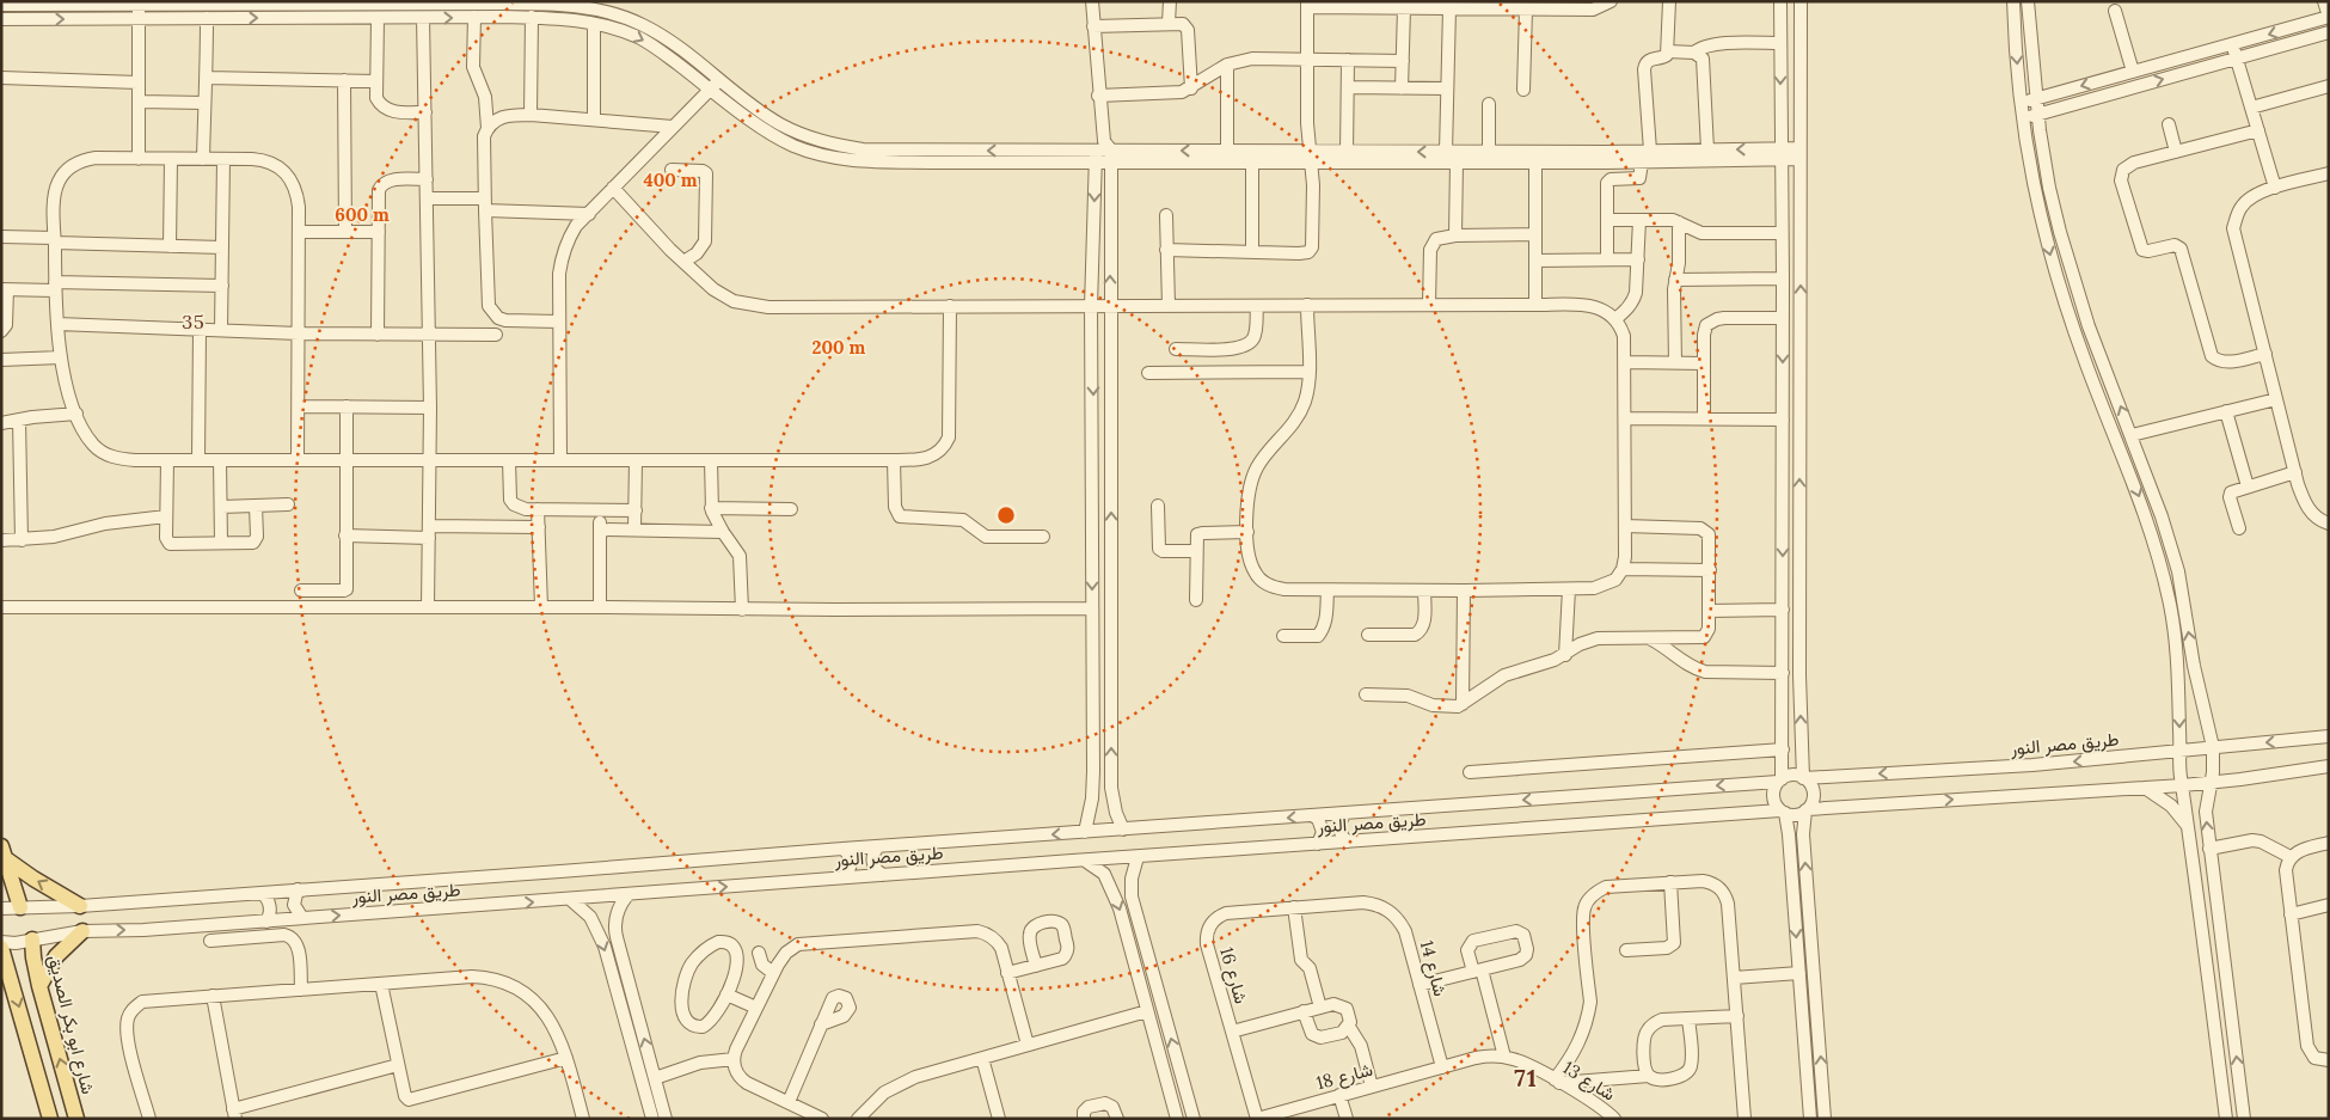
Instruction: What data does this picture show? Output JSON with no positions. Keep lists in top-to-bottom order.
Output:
{
  "streets": {
    "main road": ["شارع ابو بكر الصديق"],
    "street": [
      "طريق مصر النور",
      "شارع 14",
      "شارع 16",
      "شارع 18",
      "شارع 13"
    ]
  },
  "crossings": [
    ["طريق مصر النور", "شارع ابو بكر الصديق"],
    ["شارع 14", "شارع 16"],
    ["شارع 14", "شارع 18"],
    ["شارع 14", "شارع 13"],
    ["شارع 16", "شارع 18"],
    ["شارع 18", "شارع 13"]
  ],
  "districts": ["35", "71"],
  "rings": ["400 m", "600 m", "200 m"]
}
